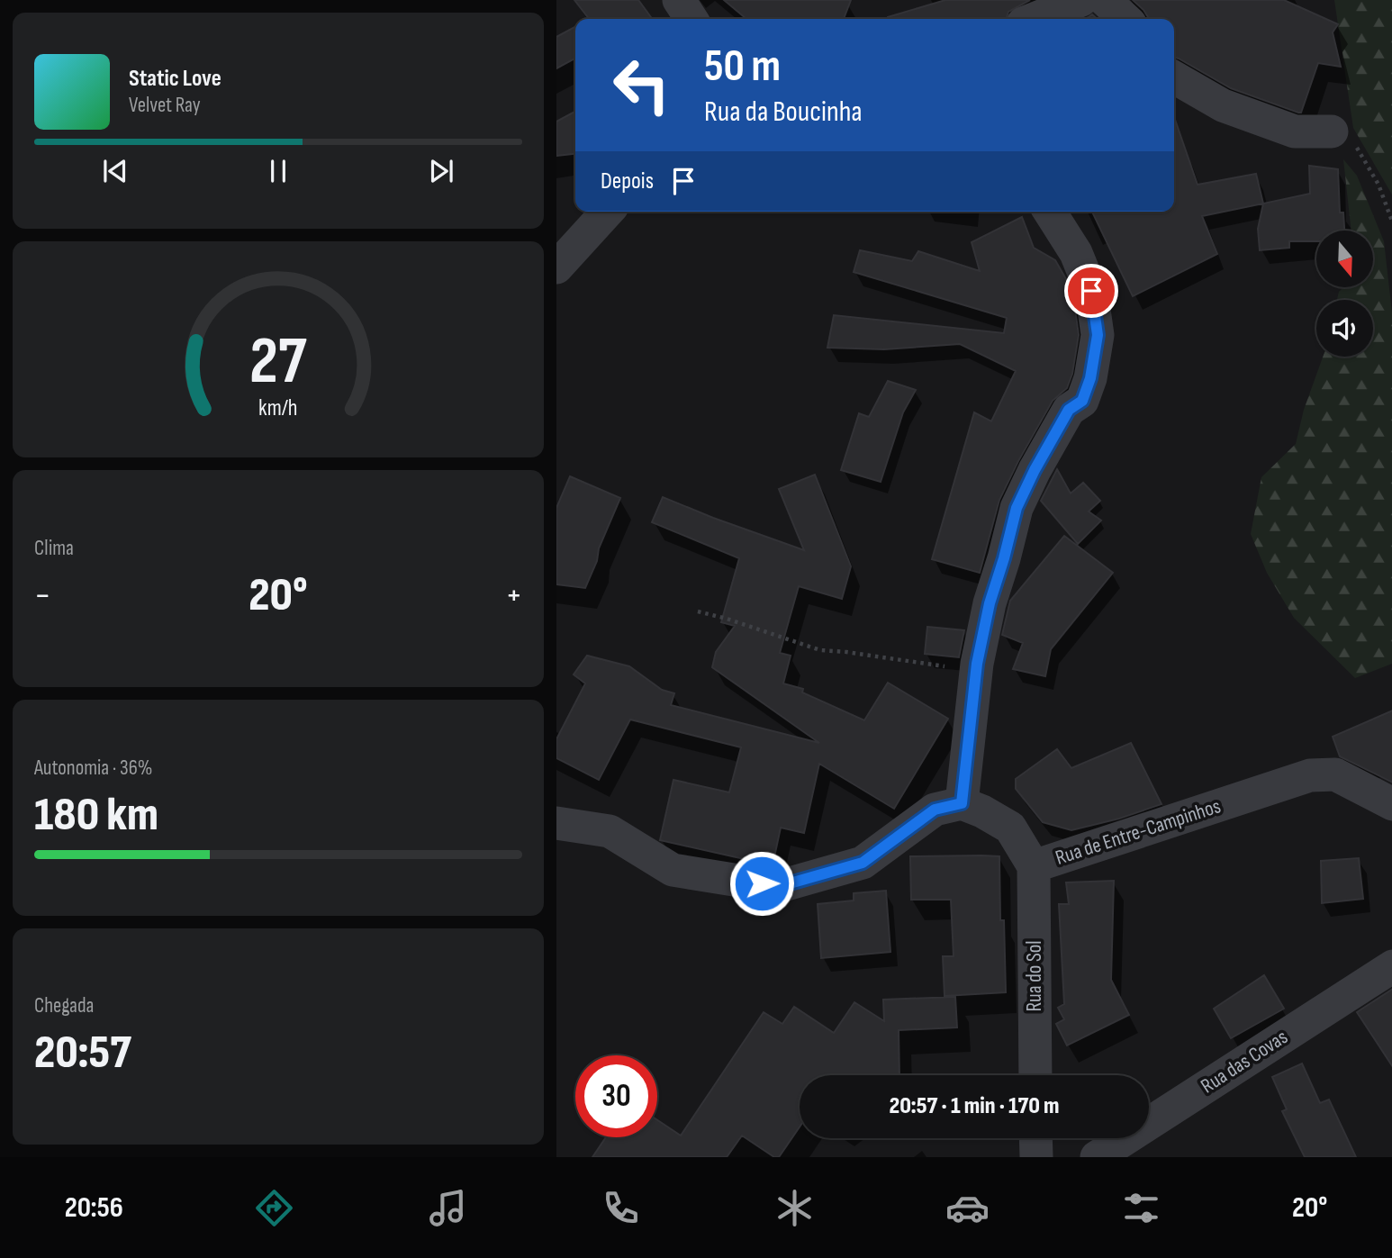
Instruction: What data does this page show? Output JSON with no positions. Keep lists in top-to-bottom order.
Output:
{
  "streets": {
    "street": ["Rua de Entre-Campinhos", "Rua do Sol", "Rua das Covas"]
  },
  "crossings": [
    ["Rua de Entre-Campinhos", "Rua do Sol"]
  ],
  "north": "bottom",
  "page": {
    "turn": ["50 m", "Rua da Boucinha"],
    "song": ["Static Love", "Velvet Ray"],
    "then": "Depois",
    "tile": [
      "Clima",
      ["Autonomia · 36%", "180 km"],
      ["Chegada", "20:57"]
    ],
    "heat": ["−", "20°", "+"],
    "limit": "30",
    "trip": "20:57 · 1 min · 170 m",
    "tabs": ["20:56", "20°"],
    "gauge": ["27", "km/h"]
  }
}
